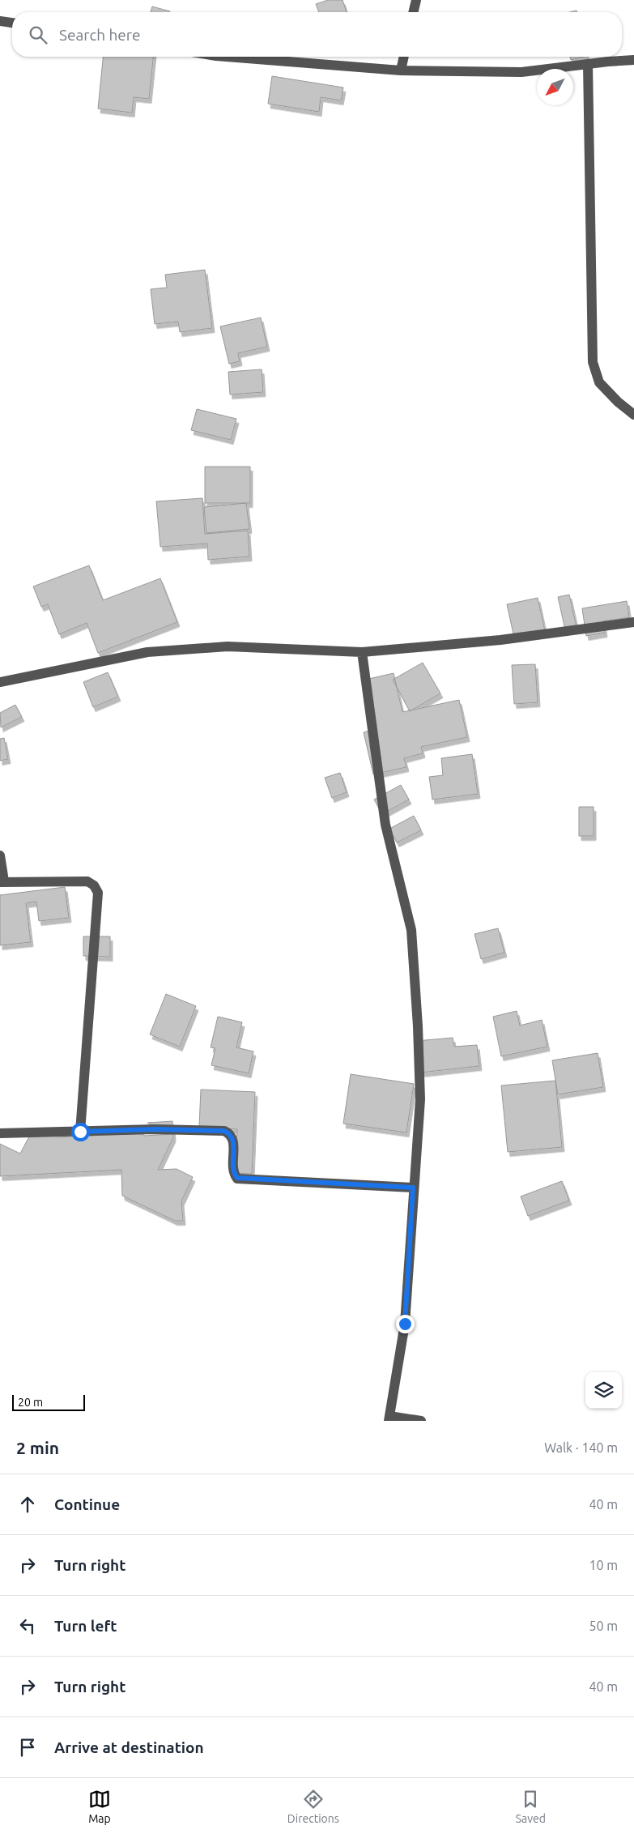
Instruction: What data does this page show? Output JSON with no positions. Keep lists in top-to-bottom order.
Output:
{
  "scale_bar": "20 m",
  "north": "bottom left",
  "page": {
    "search": "Search here",
    "scale": "20 m",
    "heading": ["2 min", "Walk · 140 m"],
    "list": [
      ["Continue", "40 m"],
      ["Turn right", "10 m"],
      ["Turn left", "50 m"],
      ["Turn right", "40 m"],
      "Arrive at destination"
    ],
    "nav": ["Map", "Directions", "Saved"]
  }
}
